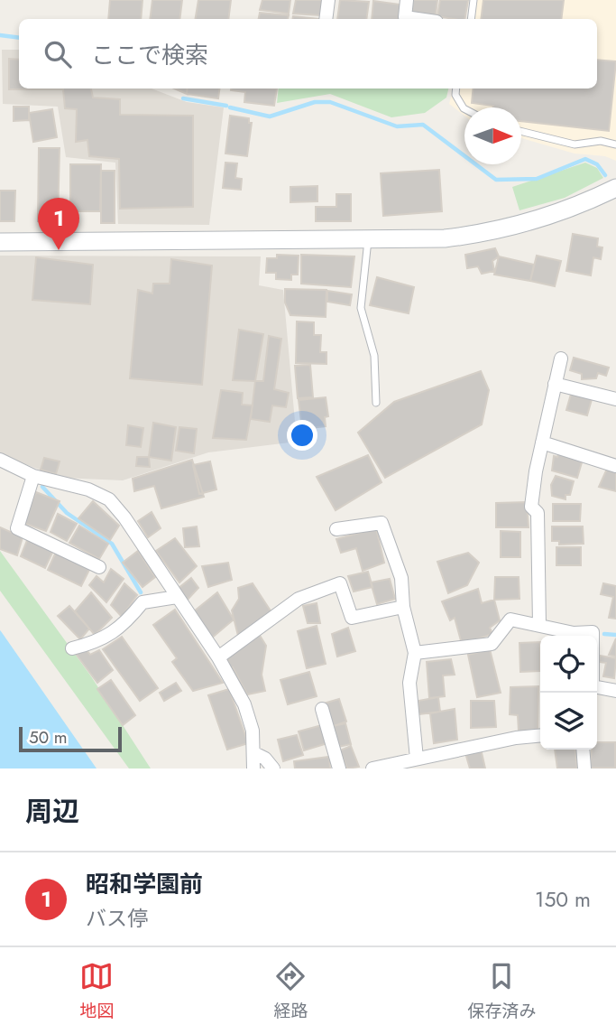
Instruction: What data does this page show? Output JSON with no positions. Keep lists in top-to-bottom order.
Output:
{
  "scale_bar": "50 m",
  "north": "right",
  "page": {
    "search": "ここで検索",
    "pins": "1",
    "scale": "50 m",
    "heading": "周辺",
    "list": [
      {
        "mark": "1",
        "name": "昭和学園前",
        "note": "バス停",
        "value": "150 m"
      }
    ],
    "nav": ["地図", "経路", "保存済み"]
  }
}
